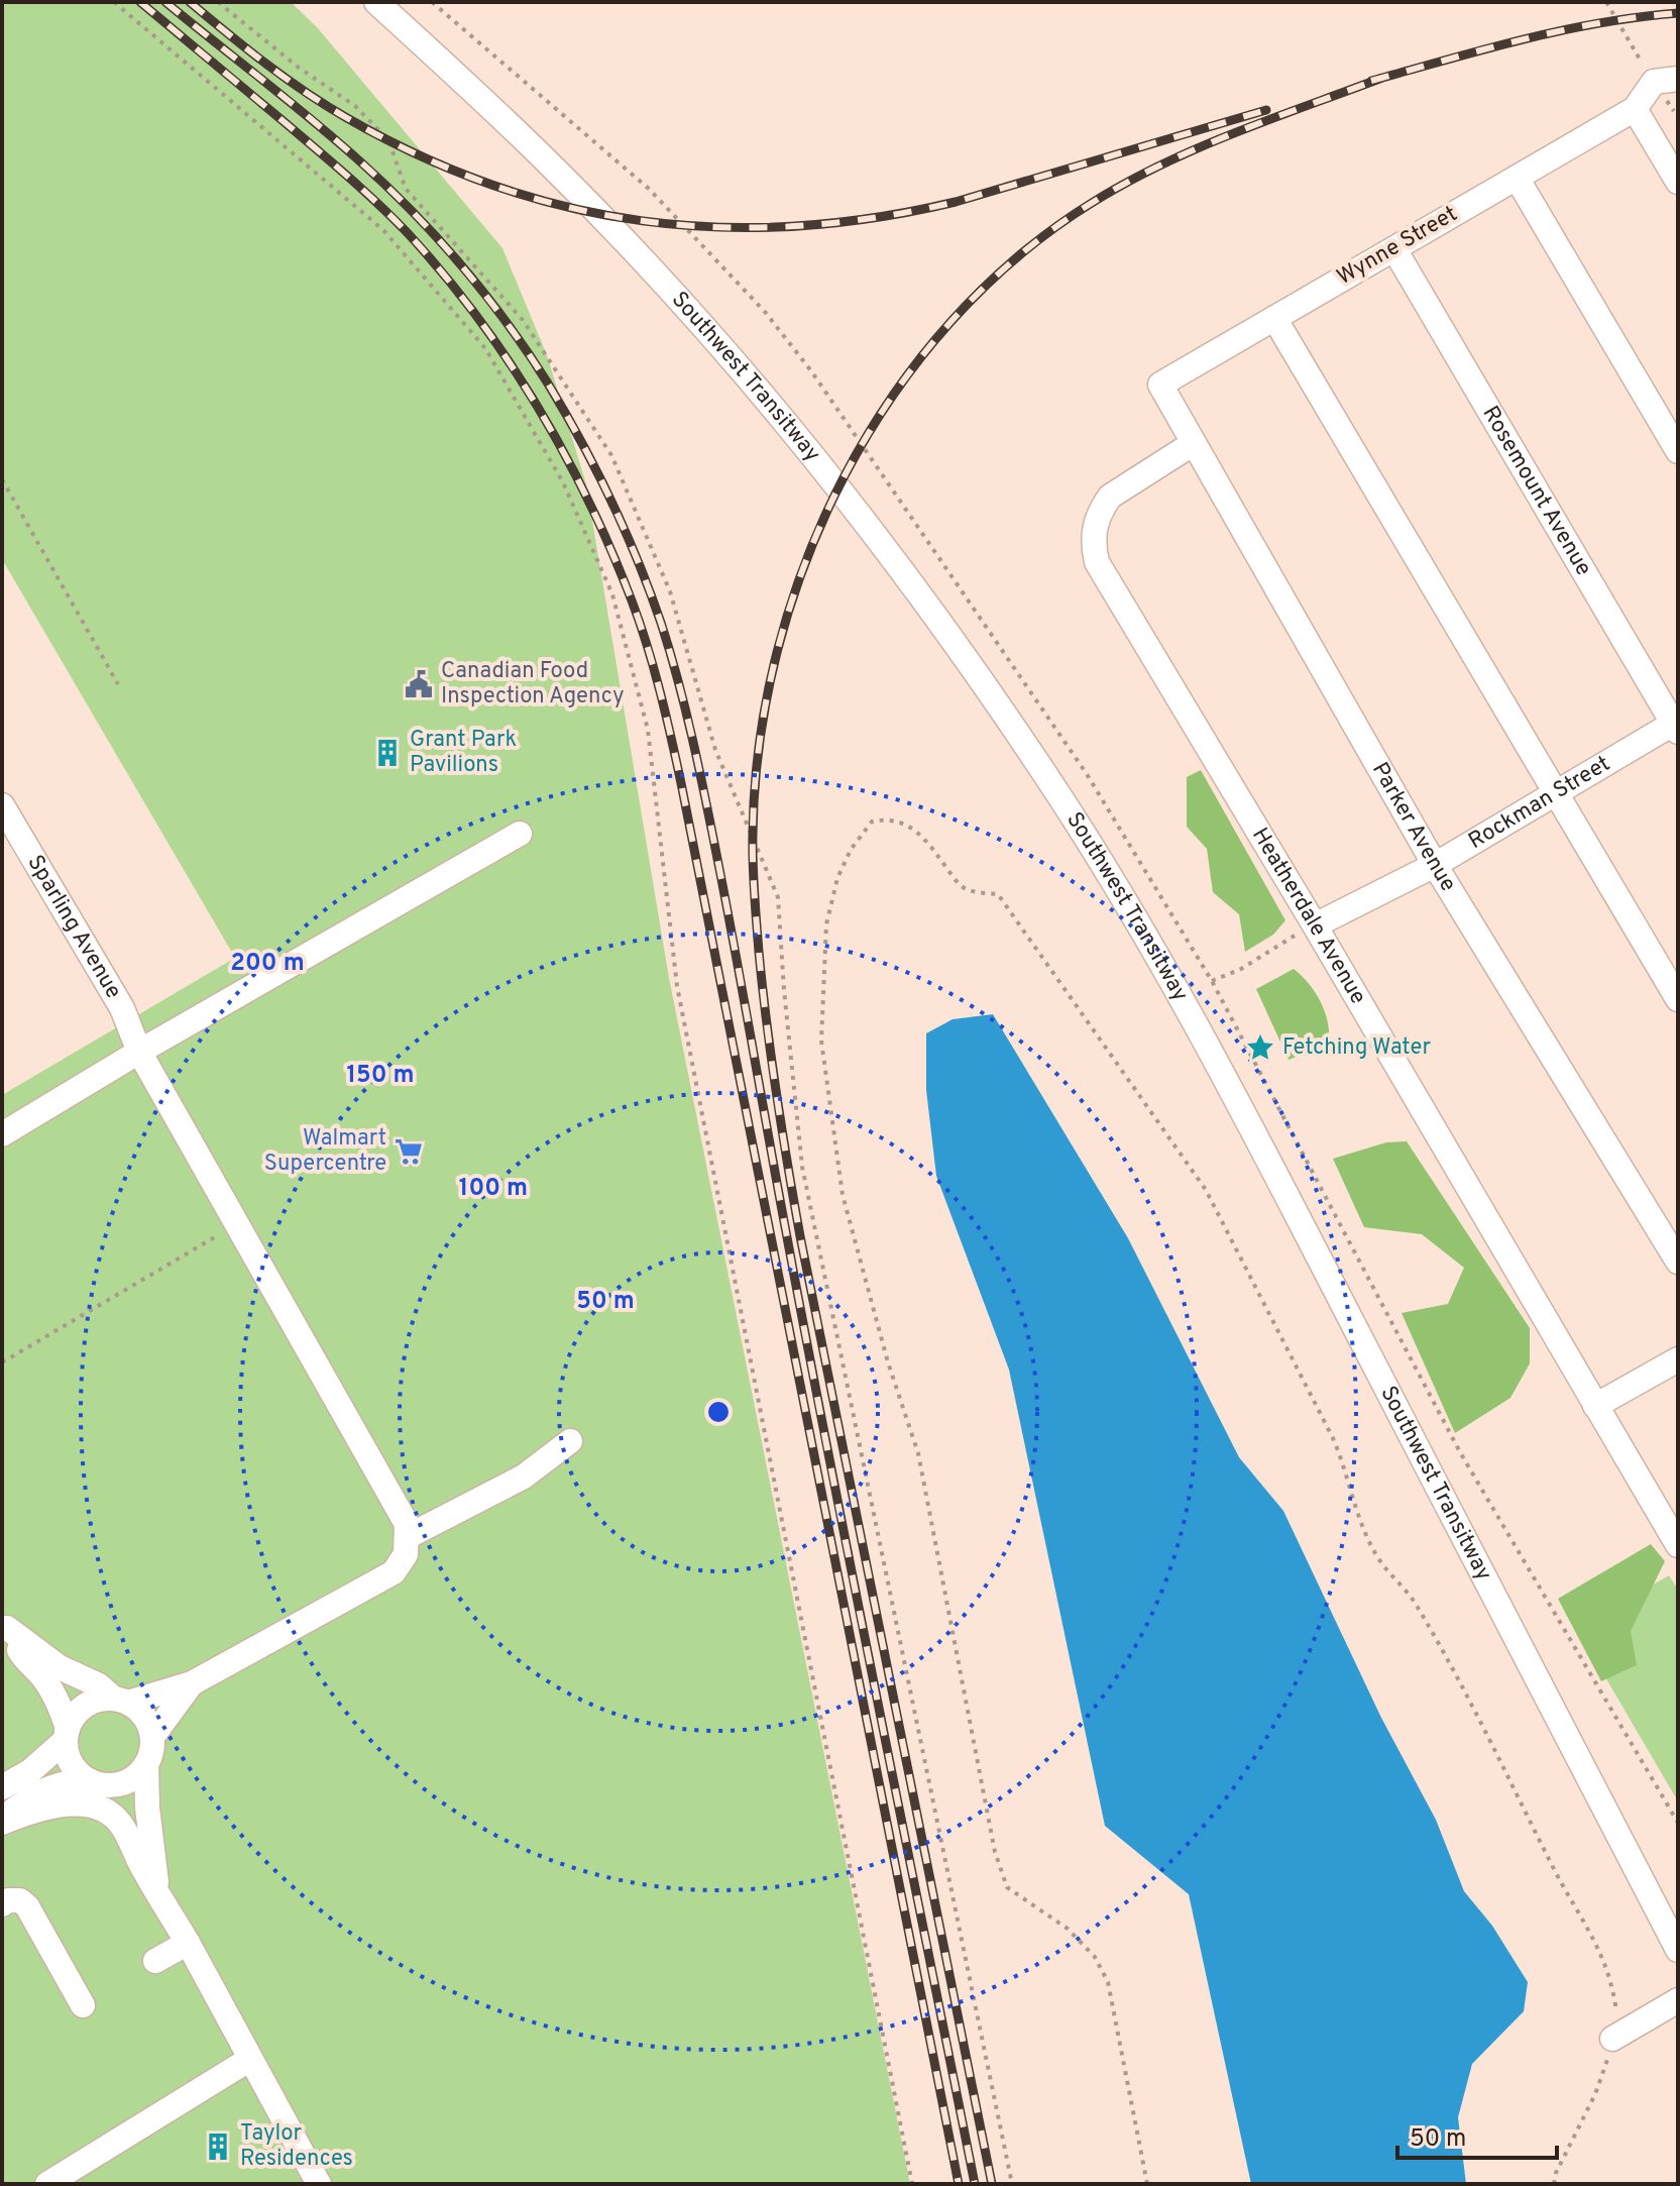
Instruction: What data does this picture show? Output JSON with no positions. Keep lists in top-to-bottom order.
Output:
{
  "streets": {
    "street": [
      "Wynne Street",
      "Southwest Transitway",
      "Rosemount Avenue",
      "Rockman Street",
      "Parker Avenue",
      "Heatherdale Avenue",
      "Sparling Avenue"
    ]
  },
  "crossings": [
    ["Wynne Street", "Rosemount Avenue"],
    ["Wynne Street", "Parker Avenue"],
    ["Rosemount Avenue", "Rockman Street"],
    ["Rockman Street", "Parker Avenue"],
    ["Rockman Street", "Heatherdale Avenue"],
    ["Parker Avenue", "Heatherdale Avenue"]
  ],
  "places": {
    "public building": ["Canadian Food Inspection Agency"],
    "building": ["Grant Park Pavilions", "Taylor Residences"],
    "place": ["Fetching Water"],
    "supermarket": ["Walmart Supercentre"]
  },
  "scale_bar": "50 m",
  "rings": [
    "200 m",
    "150 m",
    "100 m",
    "50 m"
  ]
}
